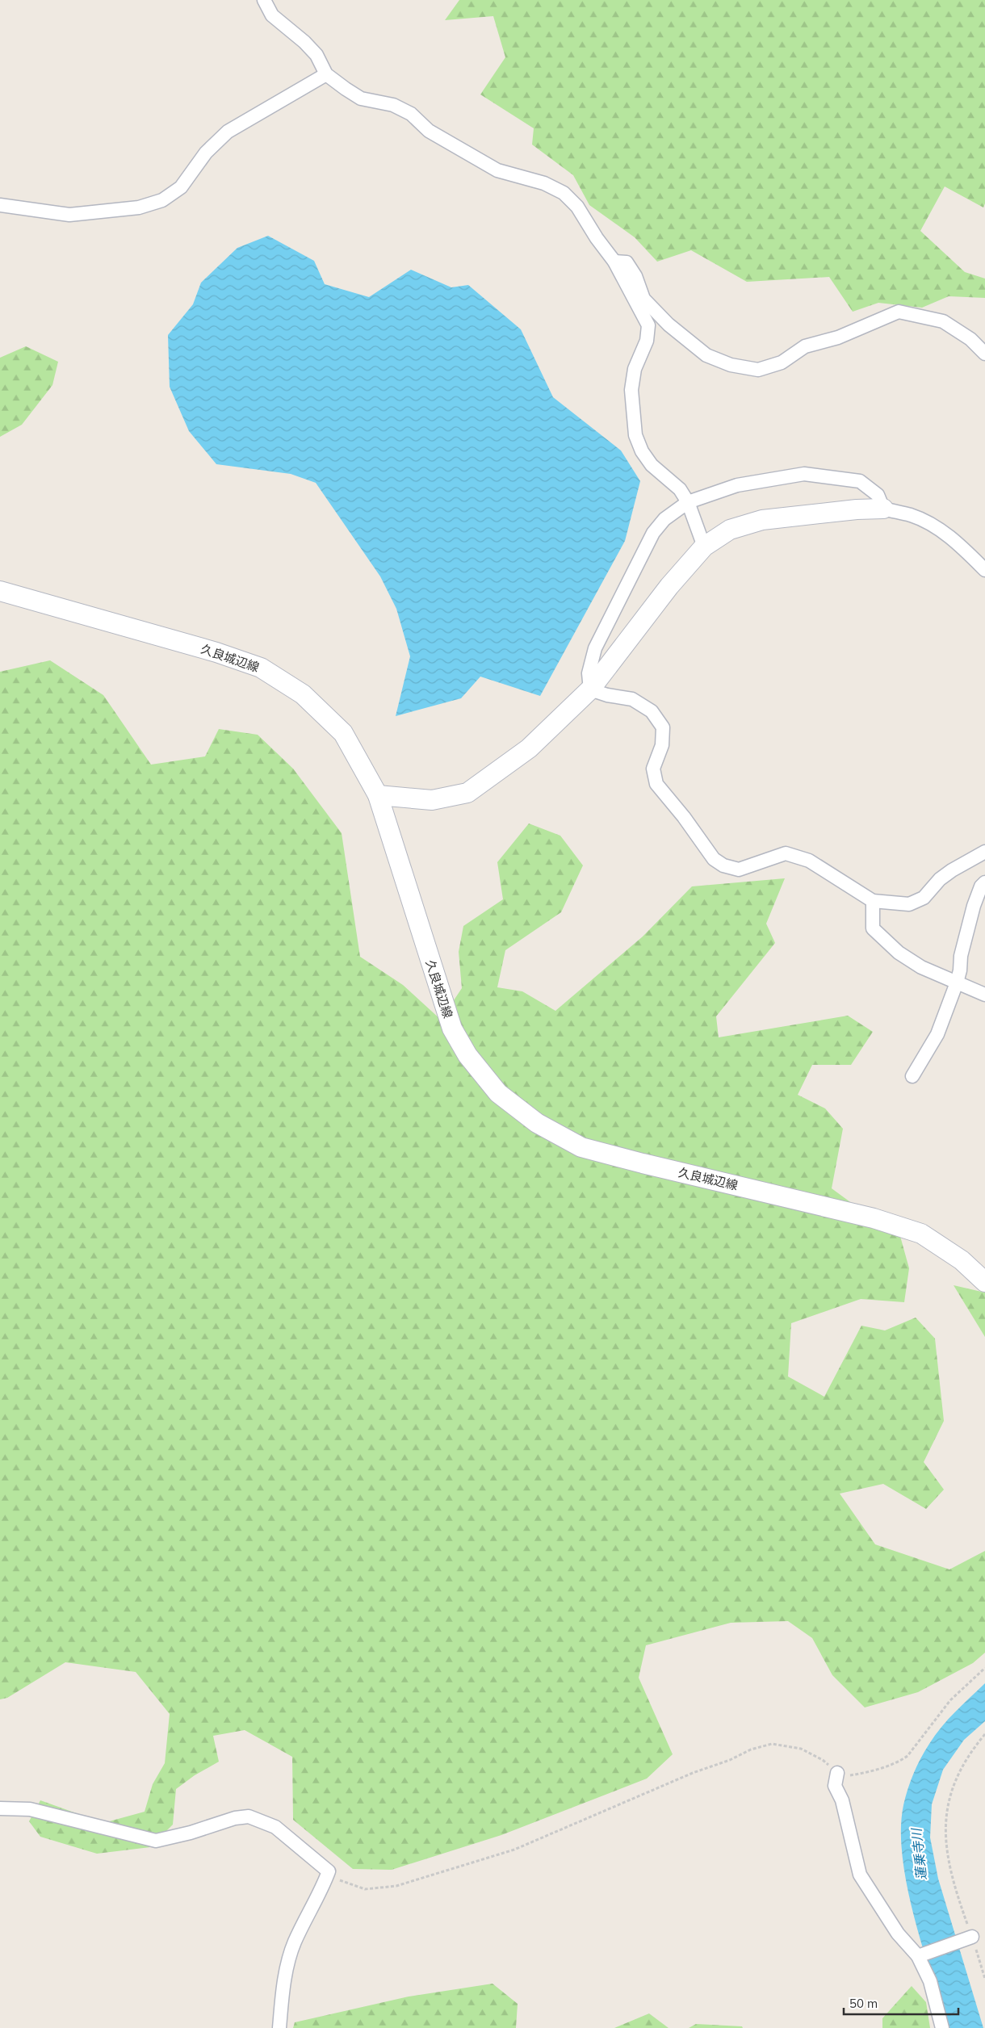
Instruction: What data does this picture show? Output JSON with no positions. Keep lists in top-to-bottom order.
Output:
{
  "streets": {
    "main road": ["久良城辺線"]
  },
  "water": ["蓮乗寺川"],
  "scale_bar": "50 m"
}
